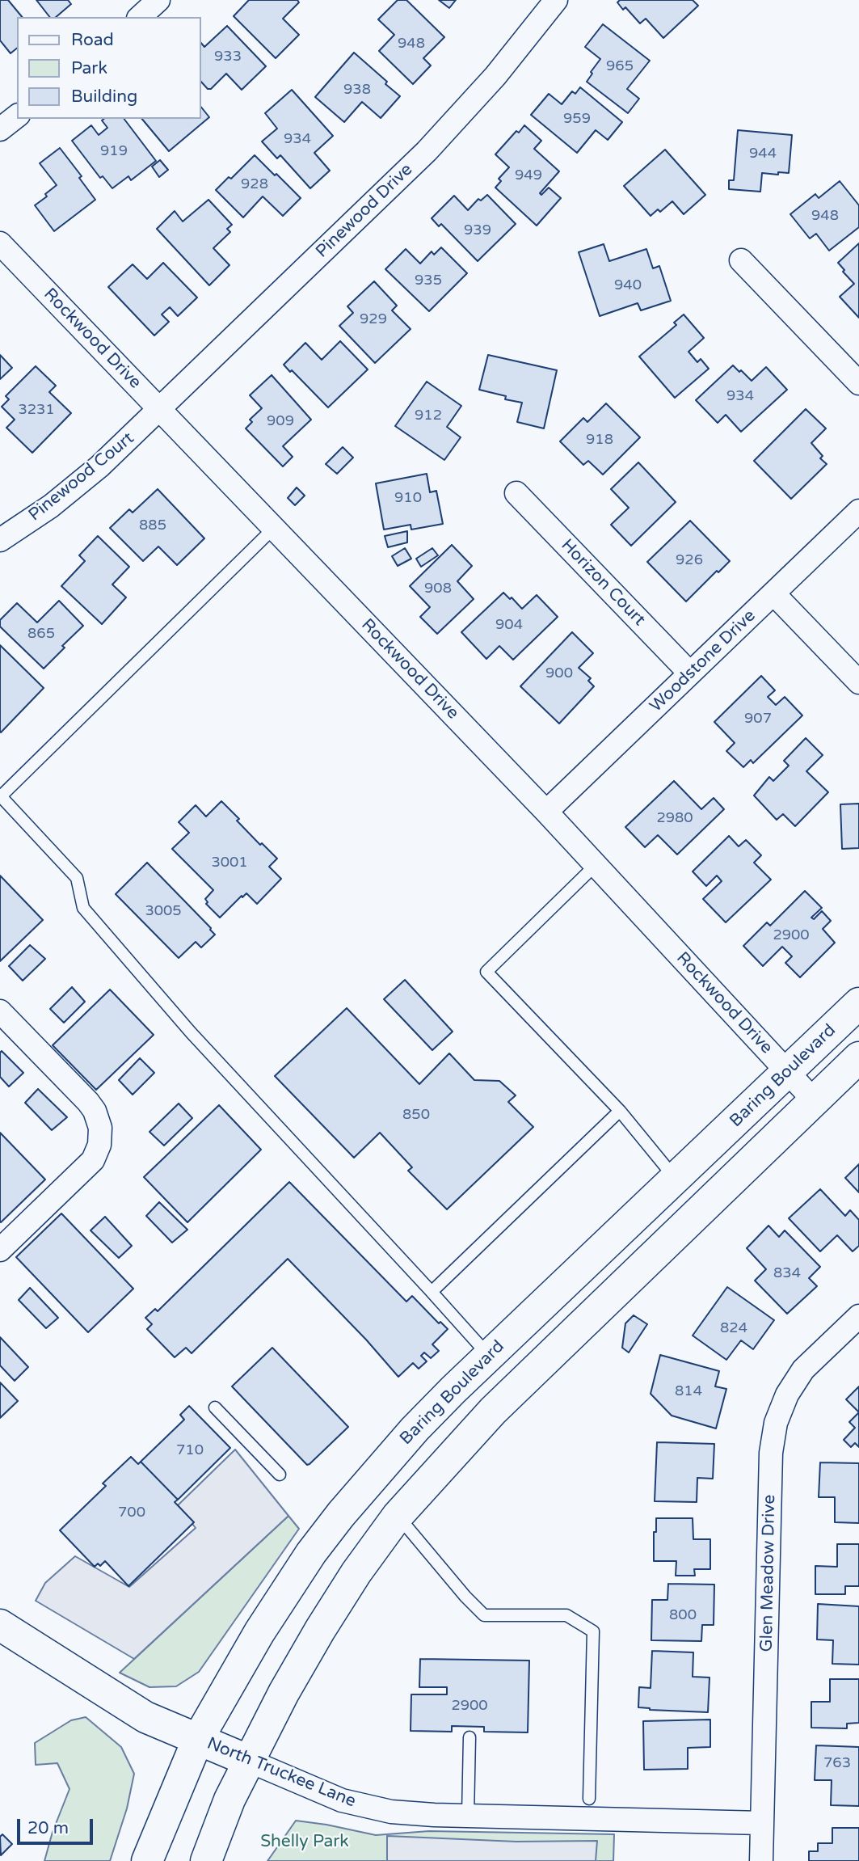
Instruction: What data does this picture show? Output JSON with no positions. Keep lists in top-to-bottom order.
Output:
{
  "streets": {
    "main road": ["Baring Boulevard", "North Truckee Lane"],
    "street": [
      "Pinewood Drive",
      "Rockwood Drive",
      "Pinewood Court",
      "Horizon Court",
      "Woodstone Drive",
      "Glen Meadow Drive"
    ]
  },
  "crossings": [
    ["Pinewood Drive", "Rockwood Drive"],
    ["Pinewood Drive", "Pinewood Court"],
    ["Rockwood Drive", "Pinewood Court"],
    ["Rockwood Drive", "Woodstone Drive"],
    ["Rockwood Drive", "Baring Boulevard"],
    ["Horizon Court", "Woodstone Drive"],
    ["Baring Boulevard", "North Truckee Lane"],
    ["Glen Meadow Drive", "North Truckee Lane"]
  ],
  "parks": ["Shelly Park"],
  "house_numbers": [
    "948",
    "933",
    "965",
    "938",
    "959",
    "934",
    "919",
    "944",
    "949",
    "928",
    "948",
    "939",
    "935",
    "940",
    "929",
    "934",
    "3231",
    "912",
    "909",
    "918",
    "910",
    "885",
    "926",
    "908",
    "904",
    "865",
    "900",
    "907",
    "2980",
    "3001",
    "3005",
    "2900",
    "850",
    "834",
    "824",
    "814",
    "710",
    "700",
    "800",
    "2900",
    "763"
  ],
  "legend": ["Road", "Park", "Building"],
  "scale_bar": "20 m"
}
